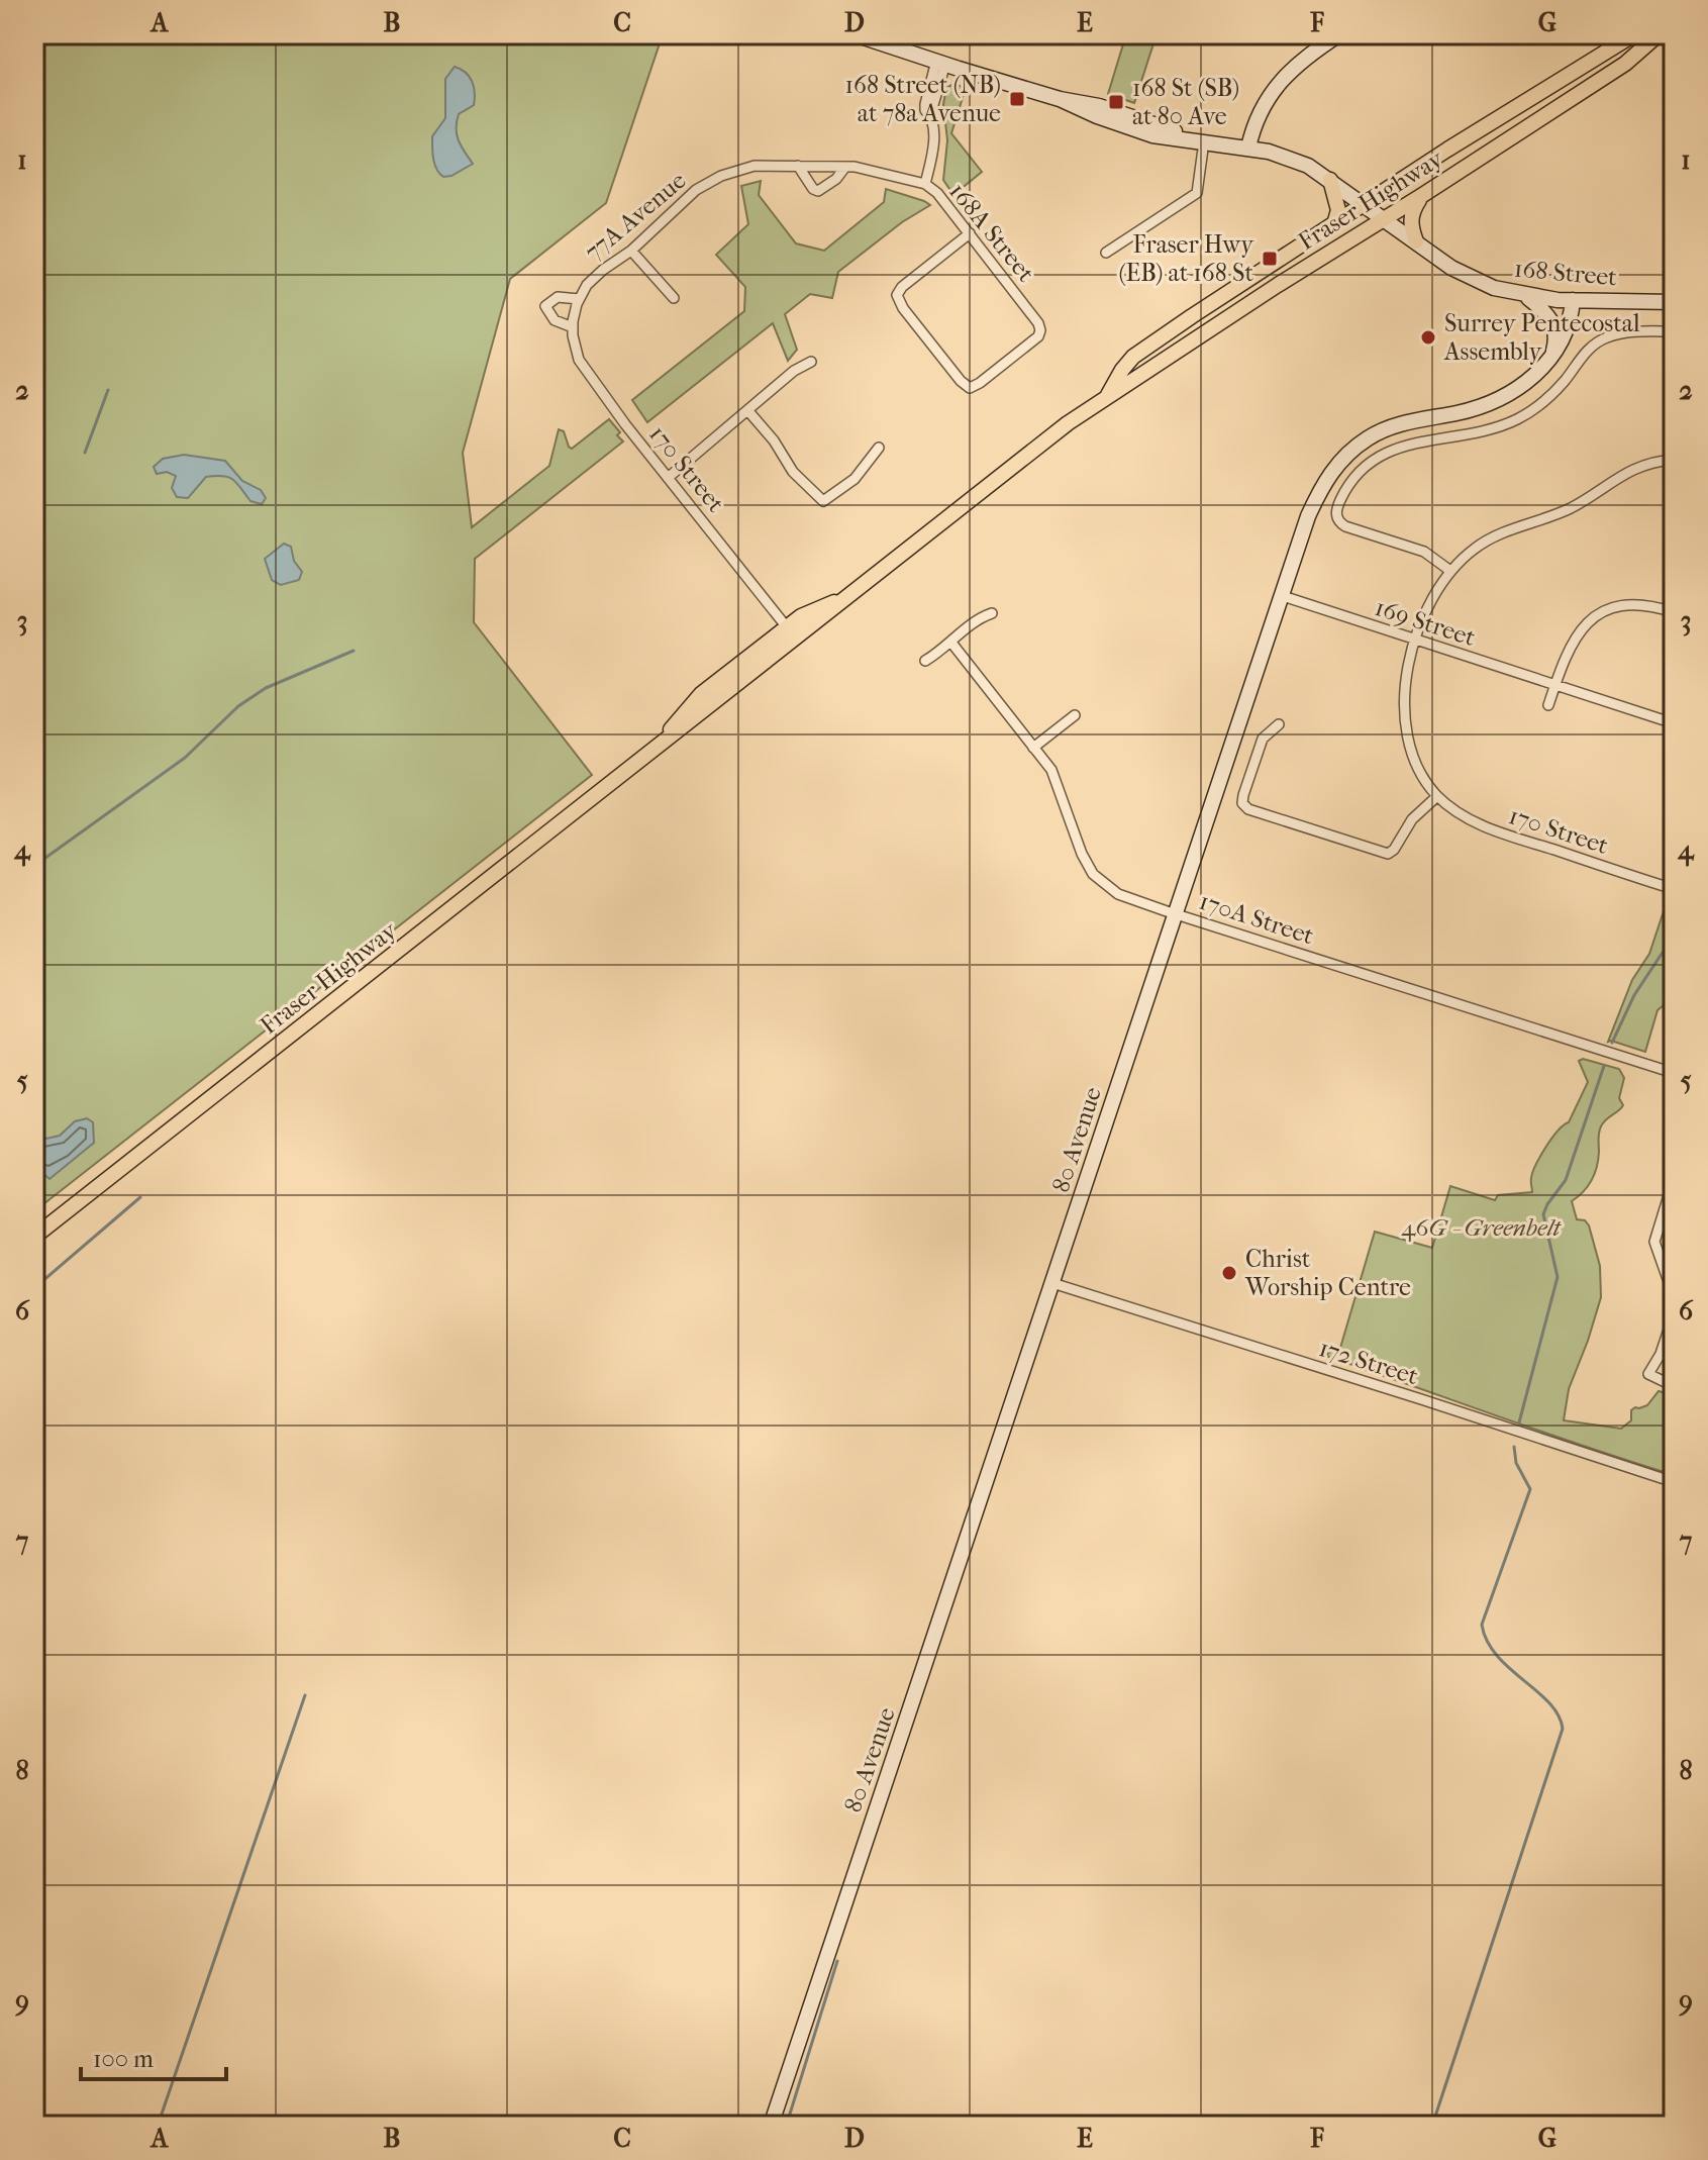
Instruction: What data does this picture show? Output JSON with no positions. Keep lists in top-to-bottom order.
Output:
{
  "streets": {
    "main road": ["Fraser Highway", "168 Street", "80 Avenue"],
    "street": [
      "77A Avenue",
      "168A Street",
      "170 Street",
      "169 Street",
      "170A Street",
      "172 Street"
    ]
  },
  "crossings": [
    ["Fraser Highway", "168 Street"],
    ["Fraser Highway", "170 Street"],
    ["77A Avenue", "168A Street"],
    ["77A Avenue", "170 Street"],
    ["168 Street", "80 Avenue"],
    ["170 Street", "169 Street"],
    ["169 Street", "80 Avenue"],
    ["170A Street", "80 Avenue"],
    ["80 Avenue", "172 Street"]
  ],
  "parks": ["46G - Greenbelt"],
  "places": {
    "transit": ["168 Street (NB) at 78a Avenue", "168 St (SB) at 80 Ave", "Fraser Hwy (EB) at 168 St"],
    "other": ["Surrey Pentecostal Assembly", "Christ Worship Centre"]
  },
  "scale_bar": "100 m",
  "grid": {
    "columns": [
      "A",
      "B",
      "C",
      "D",
      "E",
      "F",
      "G"
    ],
    "rows": [
      "1",
      "2",
      "3",
      "4",
      "5",
      "6",
      "7",
      "8",
      "9"
    ]
  }
}
